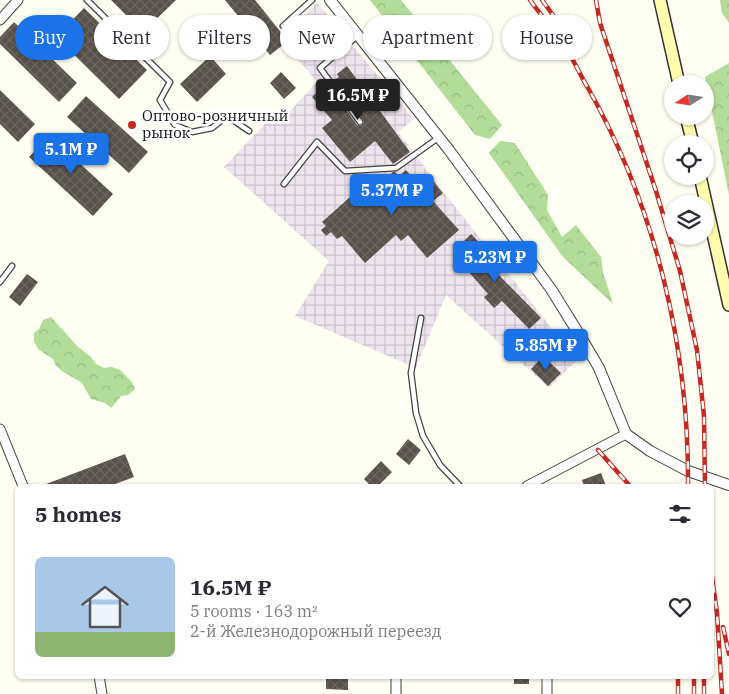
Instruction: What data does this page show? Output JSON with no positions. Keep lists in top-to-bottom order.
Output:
{
  "places": ["Оптово-розничный рынок"],
  "north": "left",
  "page": {
    "chip": [
      "Buy",
      "Rent",
      "Filters",
      "New",
      "Apartment",
      "House"
    ],
    "price": [
      "16.5M ₽",
      "5.1M ₽",
      "5.37M ₽",
      "5.23M ₽",
      "5.85M ₽"
    ],
    "heading": "5 homes",
    "list": [
      {
        "name": "16.5M ₽",
        "note": "5 rooms · 163 m² · 2-й Железнодорожный переезд"
      }
    ]
  }
}
